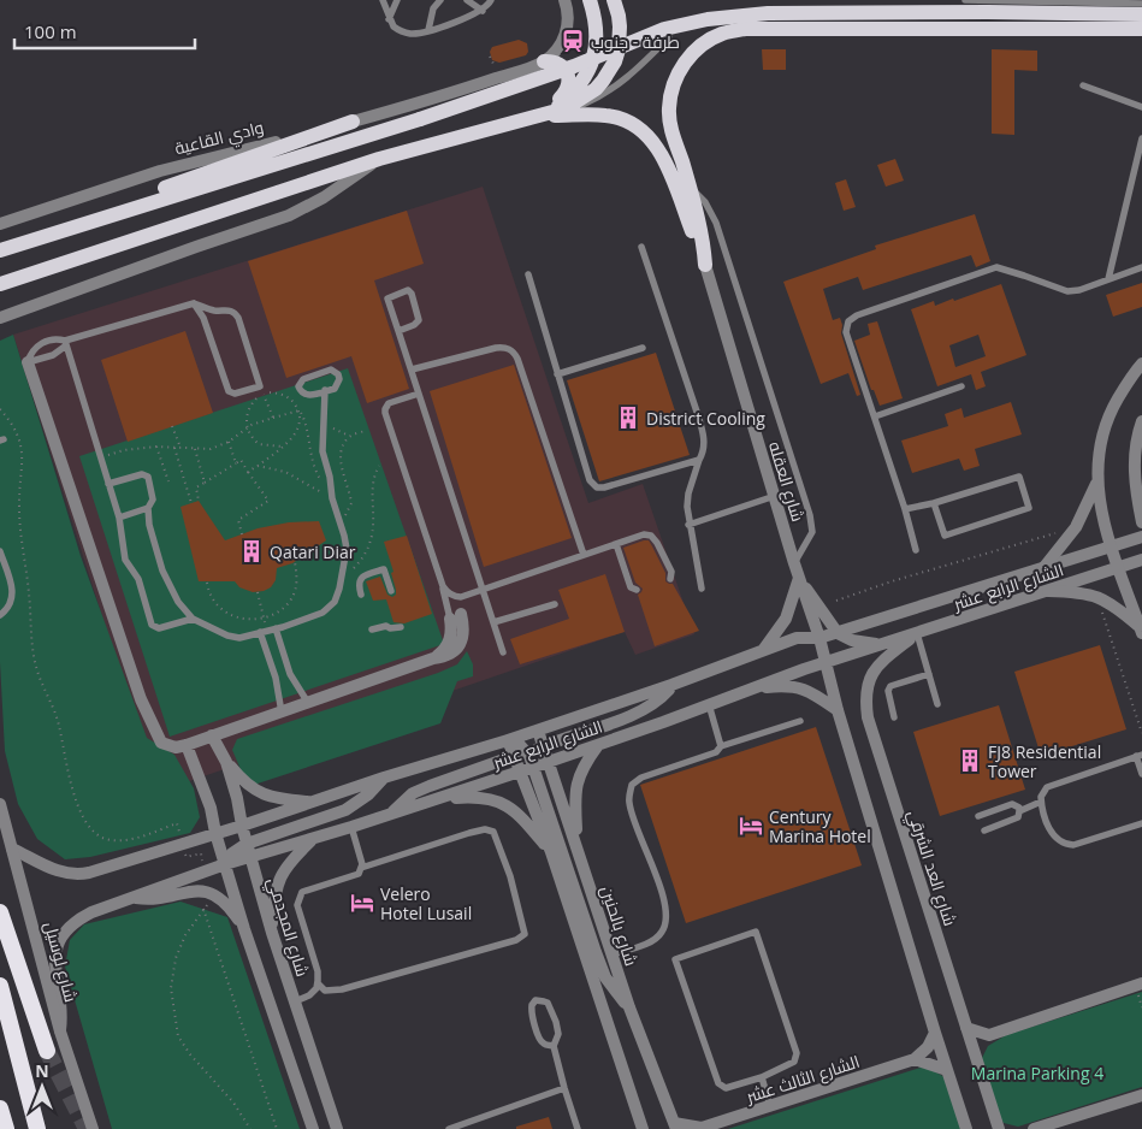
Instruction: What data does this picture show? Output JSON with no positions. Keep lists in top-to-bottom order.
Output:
{
  "streets": {
    "street": [
      "وادي القاعية",
      "شارع العقله",
      "الشارع الرابع عشر",
      "شارع العد الشرقي",
      "شارع بالحنين",
      "شارع المجدمي",
      "شارع لوسيل",
      "الشارع الثالث عشر"
    ]
  },
  "crossings": [
    ["شارع العقله", "الشارع الرابع عشر"],
    ["الشارع الرابع عشر", "شارع العد الشرقي"],
    ["الشارع الرابع عشر", "شارع بالحنين"],
    ["الشارع الرابع عشر", "شارع المجدمي"],
    ["الشارع الرابع عشر", "شارع لوسيل"],
    ["شارع بالحنين", "الشارع الثالث عشر"]
  ],
  "parks": ["Marina Parking 4"],
  "places": {
    "station": ["طرفة - جنوب"],
    "building": ["District Cooling", "Qatari Diar", "FJ8 Residential Tower"],
    "hotel": ["Century Marina Hotel", "Velero Hotel Lusail"]
  },
  "scale_bar": "100 m",
  "north": "top"
}
